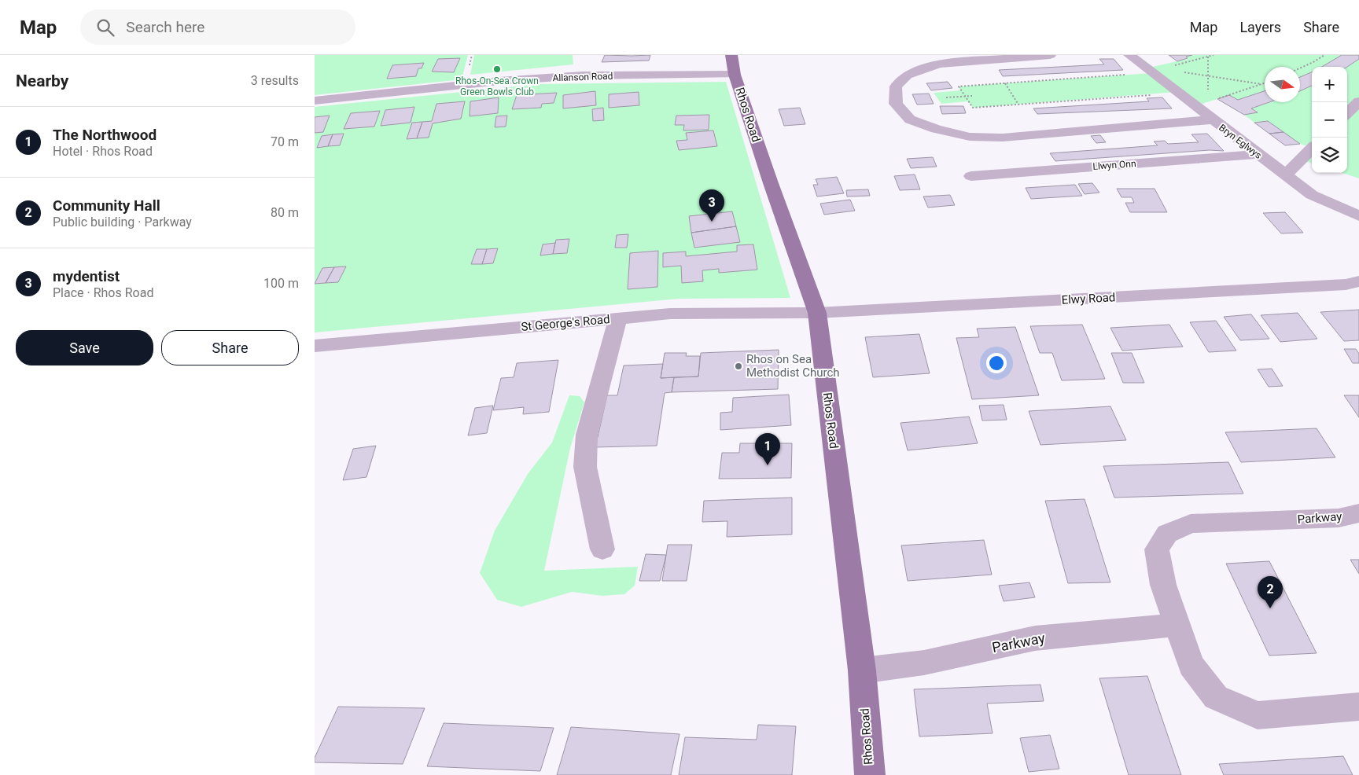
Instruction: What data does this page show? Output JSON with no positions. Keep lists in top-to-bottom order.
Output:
{
  "streets": {
    "main road": ["Rhos Road"],
    "street": [
      "Allanson Road",
      "Bryn Eglwys",
      "Llwyn Onn",
      "Elwy Road",
      "St George's Road",
      "Parkway"
    ]
  },
  "crossings": [
    ["Allanson Road", "Rhos Road"],
    ["Rhos Road", "Elwy Road"],
    ["Rhos Road", "St George's Road"],
    ["Rhos Road", "Parkway"],
    ["Bryn Eglwys", "Llwyn Onn"],
    ["Elwy Road", "St George's Road"]
  ],
  "places": ["Rhos-On-Sea Crown Green Bowls Club", "Rhos on Sea Methodist Church"],
  "north": "right",
  "page": {
    "header": "Map",
    "search": "Search here",
    "nav": ["Map", "Layers", "Share"],
    "heading": ["Nearby", "3 results"],
    "map_buttons": ["+", "−"],
    "list": [
      {
        "mark": "1",
        "name": "The Northwood",
        "note": "Hotel · Rhos Road",
        "value": "70 m"
      },
      {
        "mark": "2",
        "name": "Community Hall",
        "note": "Public building · Parkway",
        "value": "80 m"
      },
      {
        "mark": "3",
        "name": "mydentist",
        "note": "Place · Rhos Road",
        "value": "100 m"
      }
    ],
    "pins": ["3", "1", "2"],
    "buttons": ["Save", "Share"]
  }
}
